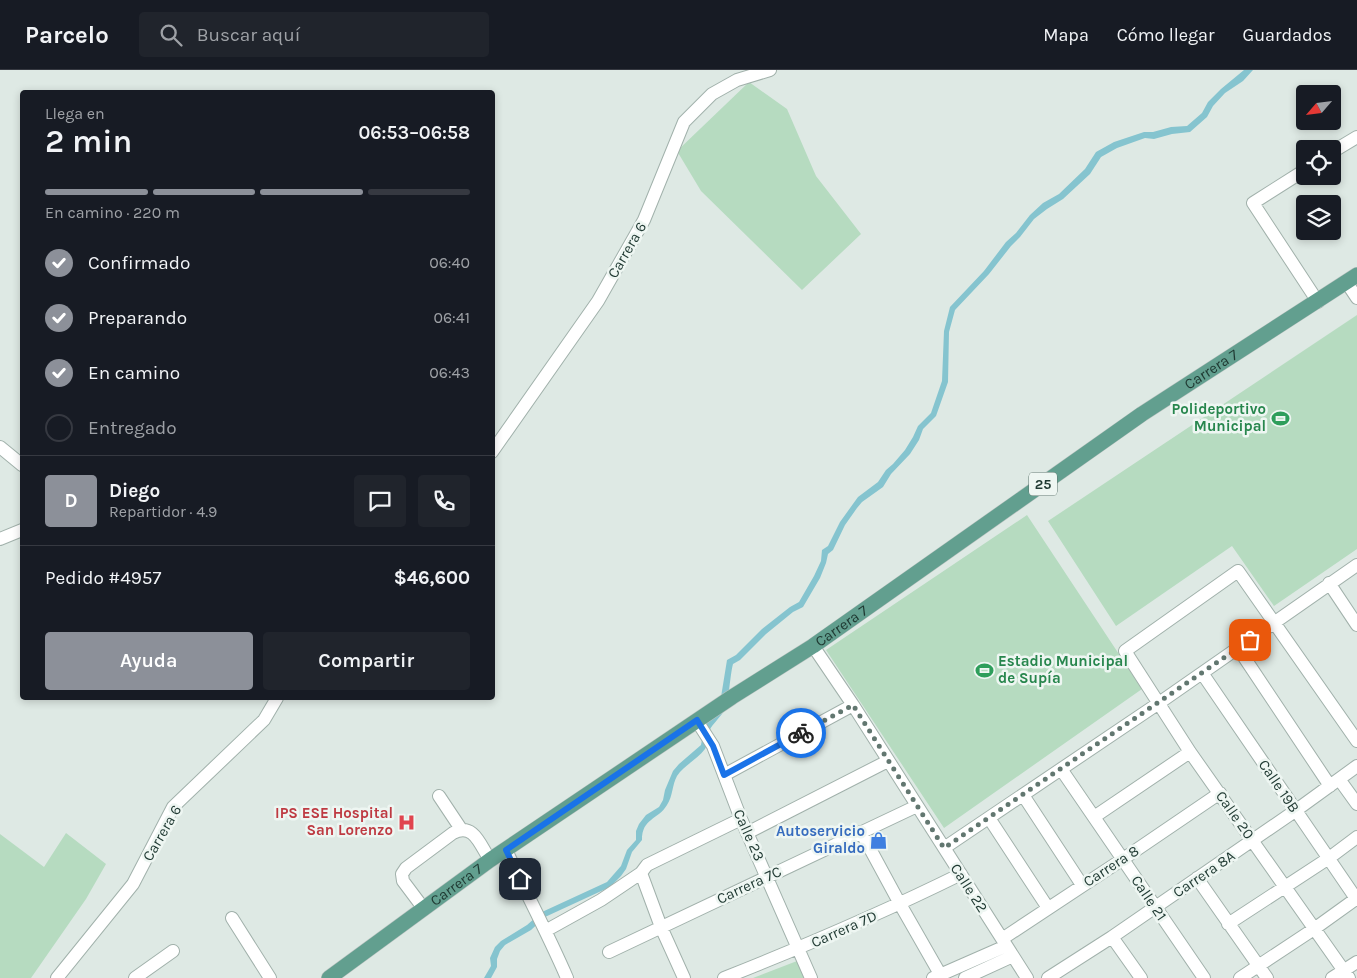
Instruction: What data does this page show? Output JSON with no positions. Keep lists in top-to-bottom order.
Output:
{
  "streets": {
    "main road": ["Carrera 7", "25"],
    "street": [
      "Carrera 6",
      "Calle 19B",
      "Calle 20",
      "Calle 23",
      "Carrera 8",
      "Carrera 8A",
      "Carrera 7C",
      "Calle 22",
      "Calle 21",
      "Carrera 7D"
    ]
  },
  "crossings": [
    ["Carrera 7", "25"],
    ["Carrera 7", "Calle 23"],
    ["Carrera 7", "Calle 22"],
    ["Calle 19B", "Carrera 8A"],
    ["Calle 20", "Carrera 8"],
    ["Calle 20", "Carrera 8A"],
    ["Calle 23", "Carrera 7C"],
    ["Calle 23", "Carrera 7D"],
    ["Carrera 8", "Calle 22"],
    ["Carrera 8", "Calle 21"],
    ["Carrera 8A", "Calle 21"],
    ["Carrera 7C", "Calle 22"],
    ["Calle 22", "Carrera 7D"]
  ],
  "places": {
    "sports": ["Polideportivo Municipal", "Estadio Municipal de Supía"],
    "hospital": ["IPS ESE Hospital San Lorenzo"],
    "shop": ["Autoservicio Giraldo"]
  },
  "north": "bottom left",
  "page": {
    "header": "Parcelo",
    "search": "Buscar aquí",
    "nav": ["Mapa", "Cómo llegar", "Guardados"],
    "heading": ["2 min", "Llega en", "06:53–06:58"],
    "panel": [
      "Diego",
      "Repartidor · 4.9",
      "Pedido #4957",
      "$46,600"
    ],
    "bar": "En camino · 220 m",
    "list": [
      ["Confirmado", "06:40"],
      ["Preparando", "06:41"],
      ["En camino", "06:43"],
      "Entregado"
    ],
    "round": "D",
    "buttons": ["Ayuda", "Compartir"]
  }
}
